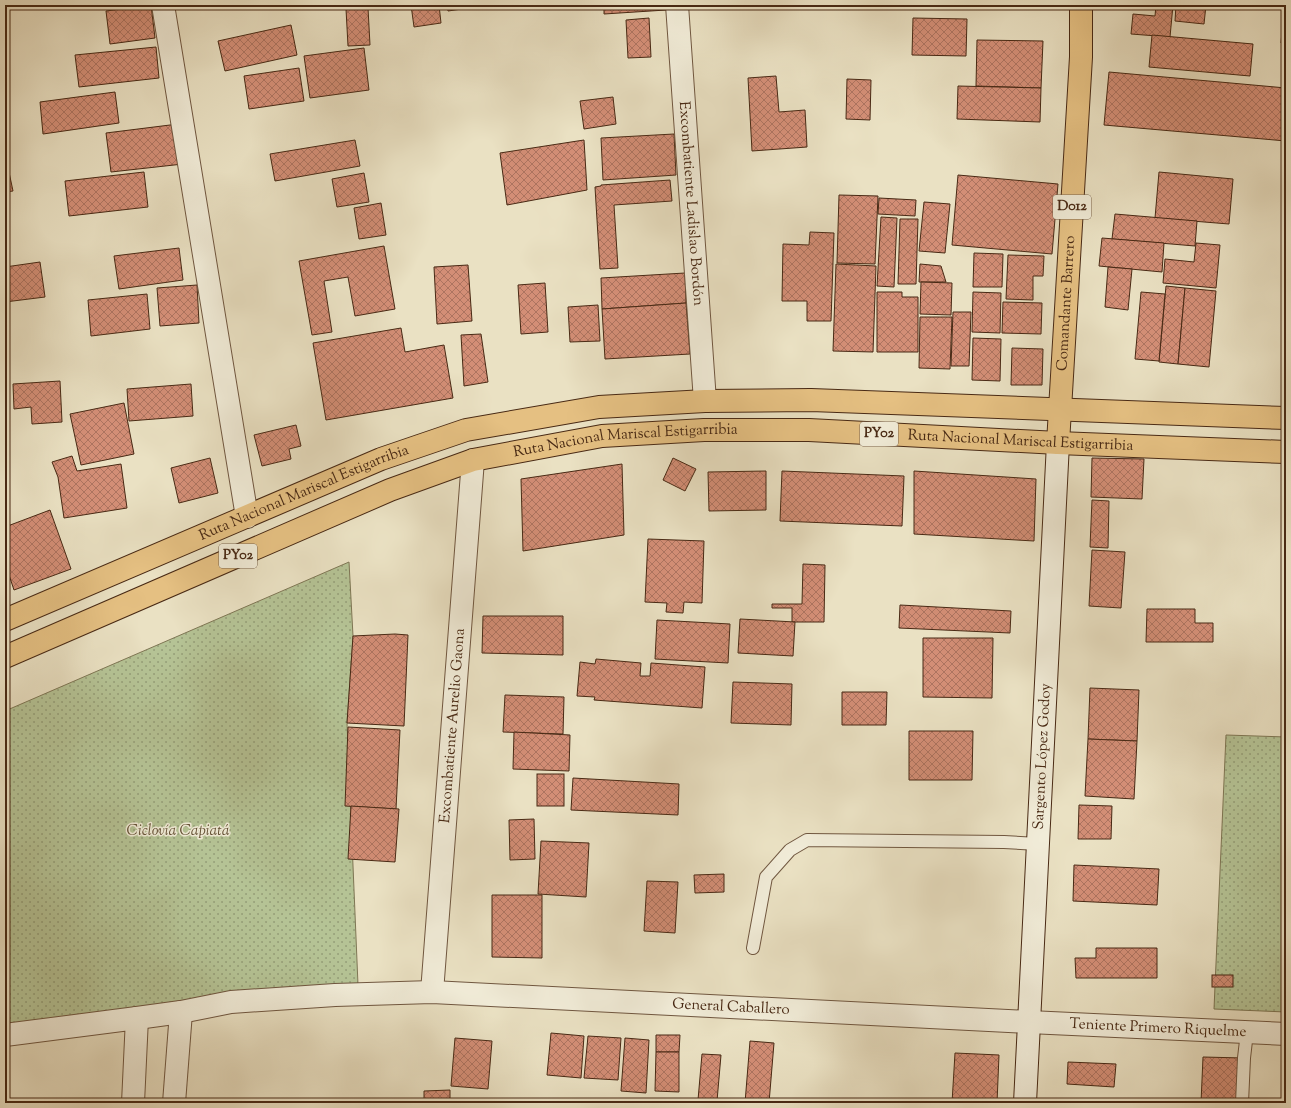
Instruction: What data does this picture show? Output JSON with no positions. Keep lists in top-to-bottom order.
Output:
{
  "streets": {
    "main road": [
      "D012",
      "Comandante Barrero",
      "PY02",
      "Ruta Nacional Mariscal Estigarribia",
      "Sargento López Godoy"
    ],
    "street": [
      "Excombatiente Ladislao Bordón",
      "Excombatiente Aurelio Gaona",
      "General Caballero",
      "Teniente Primero Riquelme"
    ]
  },
  "crossings": [
    ["Excombatiente Ladislao Bordón", "Ruta Nacional Mariscal Estigarribia"],
    ["Comandante Barrero", "Ruta Nacional Mariscal Estigarribia"],
    ["Comandante Barrero", "Sargento López Godoy"],
    ["Ruta Nacional Mariscal Estigarribia", "Excombatiente Aurelio Gaona"],
    ["Ruta Nacional Mariscal Estigarribia", "Sargento López Godoy"],
    ["Excombatiente Aurelio Gaona", "General Caballero"],
    ["Sargento López Godoy", "General Caballero"],
    ["Sargento López Godoy", "Teniente Primero Riquelme"],
    ["General Caballero", "Teniente Primero Riquelme"]
  ],
  "parks": ["Ciclovía Capiatá"]
}
